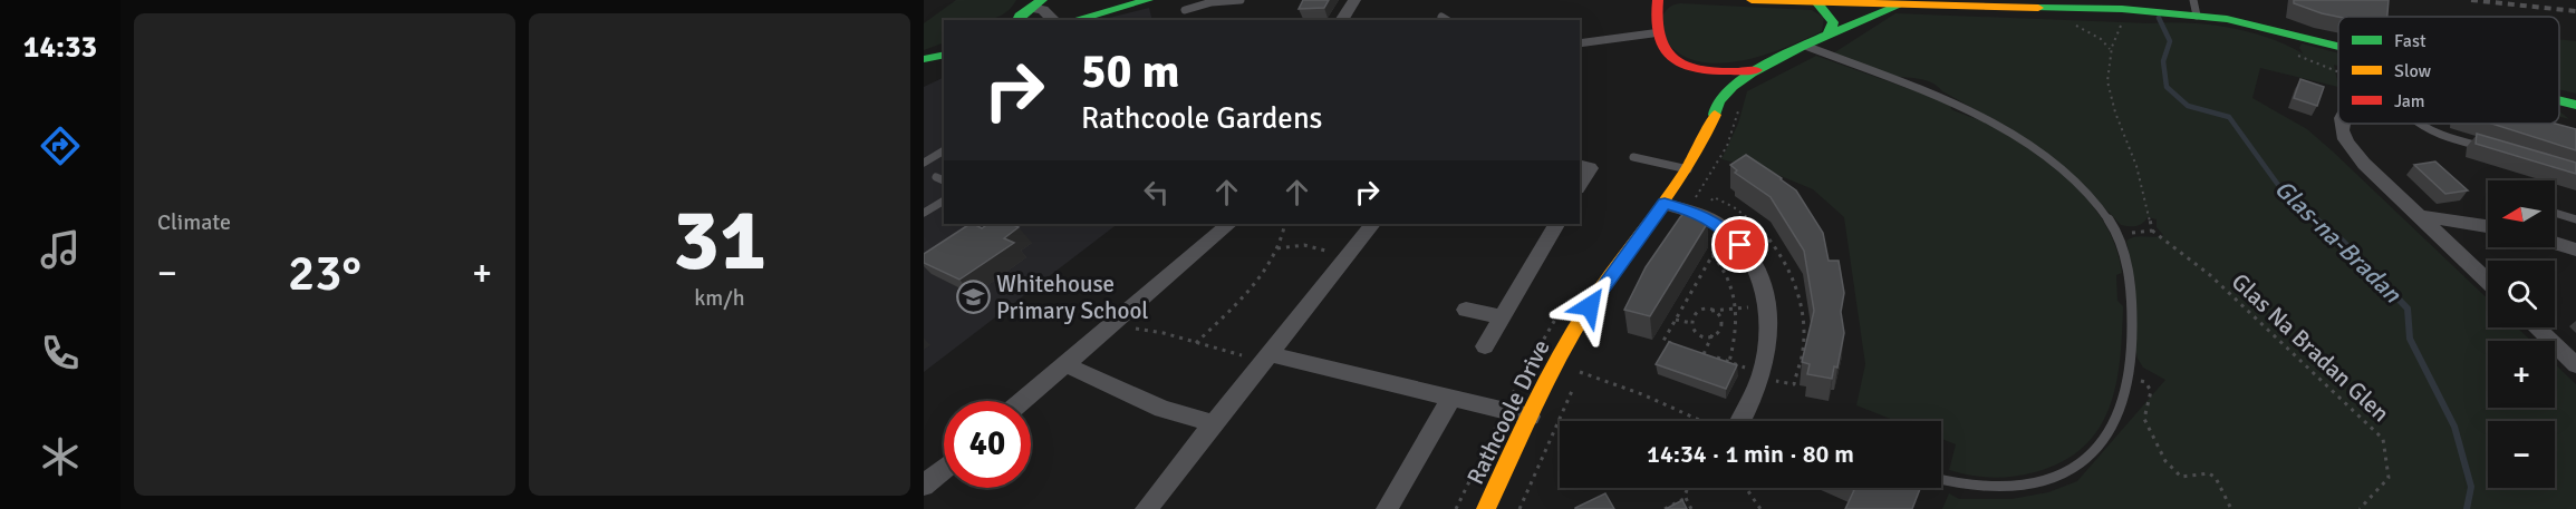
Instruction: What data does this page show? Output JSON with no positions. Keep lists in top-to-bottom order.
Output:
{
  "streets": {
    "street": ["Rathcoole Drive"],
    "path": ["Glas Na Bradan Glen"]
  },
  "water": ["Glas-na-Bradan"],
  "places": {
    "school or university": ["Whitehouse Primary School"]
  },
  "legend": ["Fast", "Slow", "Jam"],
  "north": "left",
  "page": {
    "tabs": "14:33",
    "tile": [
      "Climate",
      ["31", "km/h"]
    ],
    "turn": ["50 m", "Rathcoole Gardens"],
    "map_buttons": ["+", "−"],
    "heat": ["−", "23°", "+"],
    "limit": "40",
    "trip": "14:34 · 1 min · 80 m"
  }
}
